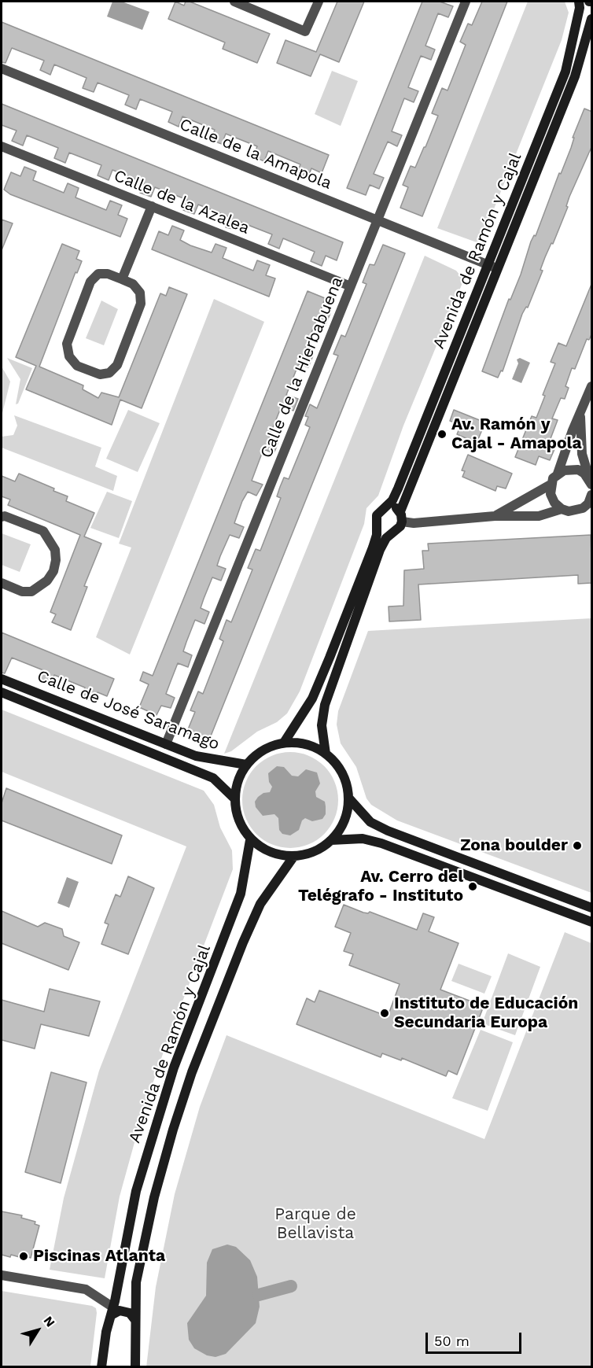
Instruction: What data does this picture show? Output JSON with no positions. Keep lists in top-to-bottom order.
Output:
{
  "streets": {
    "street": [
      "Calle de la Amapola",
      "Calle de la Azalea",
      "Avenida de Ramón y Cajal",
      "Calle de la Hierbabuena",
      "Calle de José Saramago"
    ]
  },
  "crossings": [
    ["Calle de la Amapola", "Avenida de Ramón y Cajal"],
    ["Calle de la Amapola", "Calle de la Hierbabuena"],
    ["Calle de la Azalea", "Calle de la Hierbabuena"],
    ["Avenida de Ramón y Cajal", "Calle de José Saramago"],
    ["Calle de la Hierbabuena", "Calle de José Saramago"]
  ],
  "parks": ["Parque de Bellavista"],
  "places": [
    "Av. Ramón y Cajal - Amapola",
    "Zona boulder",
    "Av. Cerro del Telégrafo - Instituto",
    "Instituto de Educación Secundaria Europa",
    "Piscinas Atlanta"
  ],
  "scale_bar": "50 m",
  "north": "top right"
}
